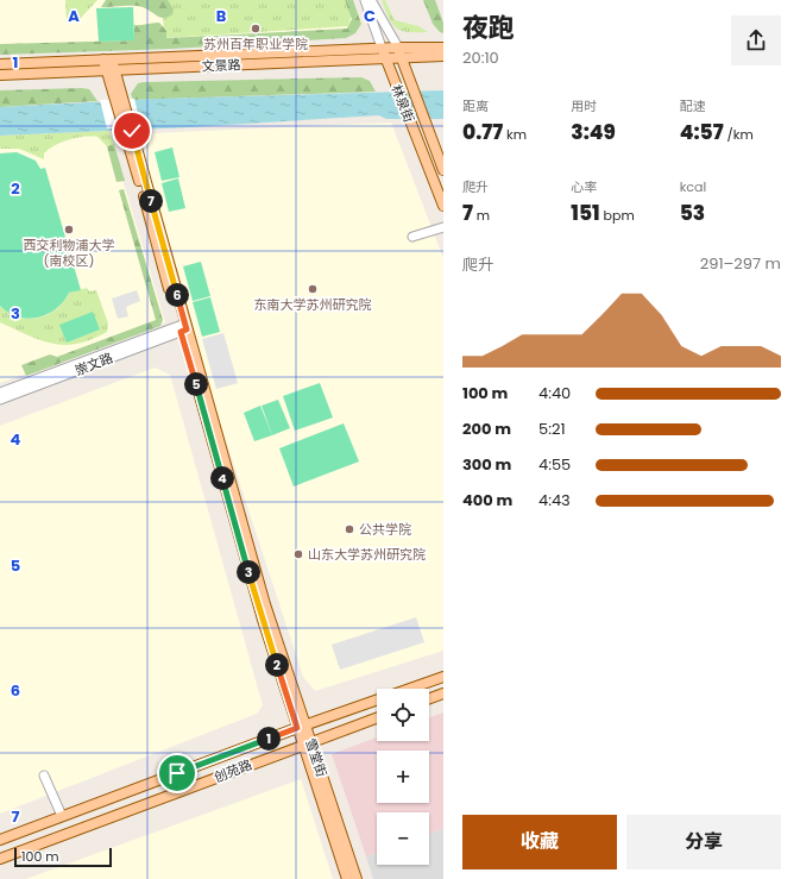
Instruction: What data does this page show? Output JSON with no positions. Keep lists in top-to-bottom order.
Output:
{
  "streets": {
    "main road": [
      "文景路",
      "林泉街",
      "雪堂街",
      "创苑路"
    ],
    "street": ["崇文路"]
  },
  "crossings": [
    ["文景路", "林泉街"],
    ["文景路", "雪堂街"],
    ["崇文路", "雪堂街"],
    ["雪堂街", "创苑路"]
  ],
  "places": [
    "苏州百年职业学院",
    "西交利物浦大学 (南校区)",
    "东南大学苏州研究院",
    "公共学院",
    "山东大学苏州研究院"
  ],
  "scale_bar": "100 m",
  "page": {
    "heading": ["夜跑", "20:10"],
    "stats": [
      ["距离", "0.77 km"],
      ["用时", "3:49"],
      ["配速", "4:57 /km"],
      ["爬升", "7 m"],
      ["心率", "151 bpm"],
      ["kcal", "53"]
    ],
    "pins": [
      "7",
      "6",
      "5",
      "4",
      "3",
      "2",
      "1"
    ],
    "chart": ["爬升", "291–297 m"],
    "list": [
      {
        "name": "100 m",
        "note": "4:40"
      },
      {
        "name": "200 m",
        "note": "5:21"
      },
      {
        "name": "300 m",
        "note": "4:55"
      },
      {
        "name": "400 m",
        "note": "4:43"
      }
    ],
    "map_buttons": ["+", "−"],
    "buttons": ["收藏", "分享"],
    "scale": "100 m"
  },
  "grid": {
    "columns": ["A", "B", "C"],
    "rows": [
      "1",
      "2",
      "3",
      "4",
      "5",
      "6",
      "7"
    ]
  }
}
